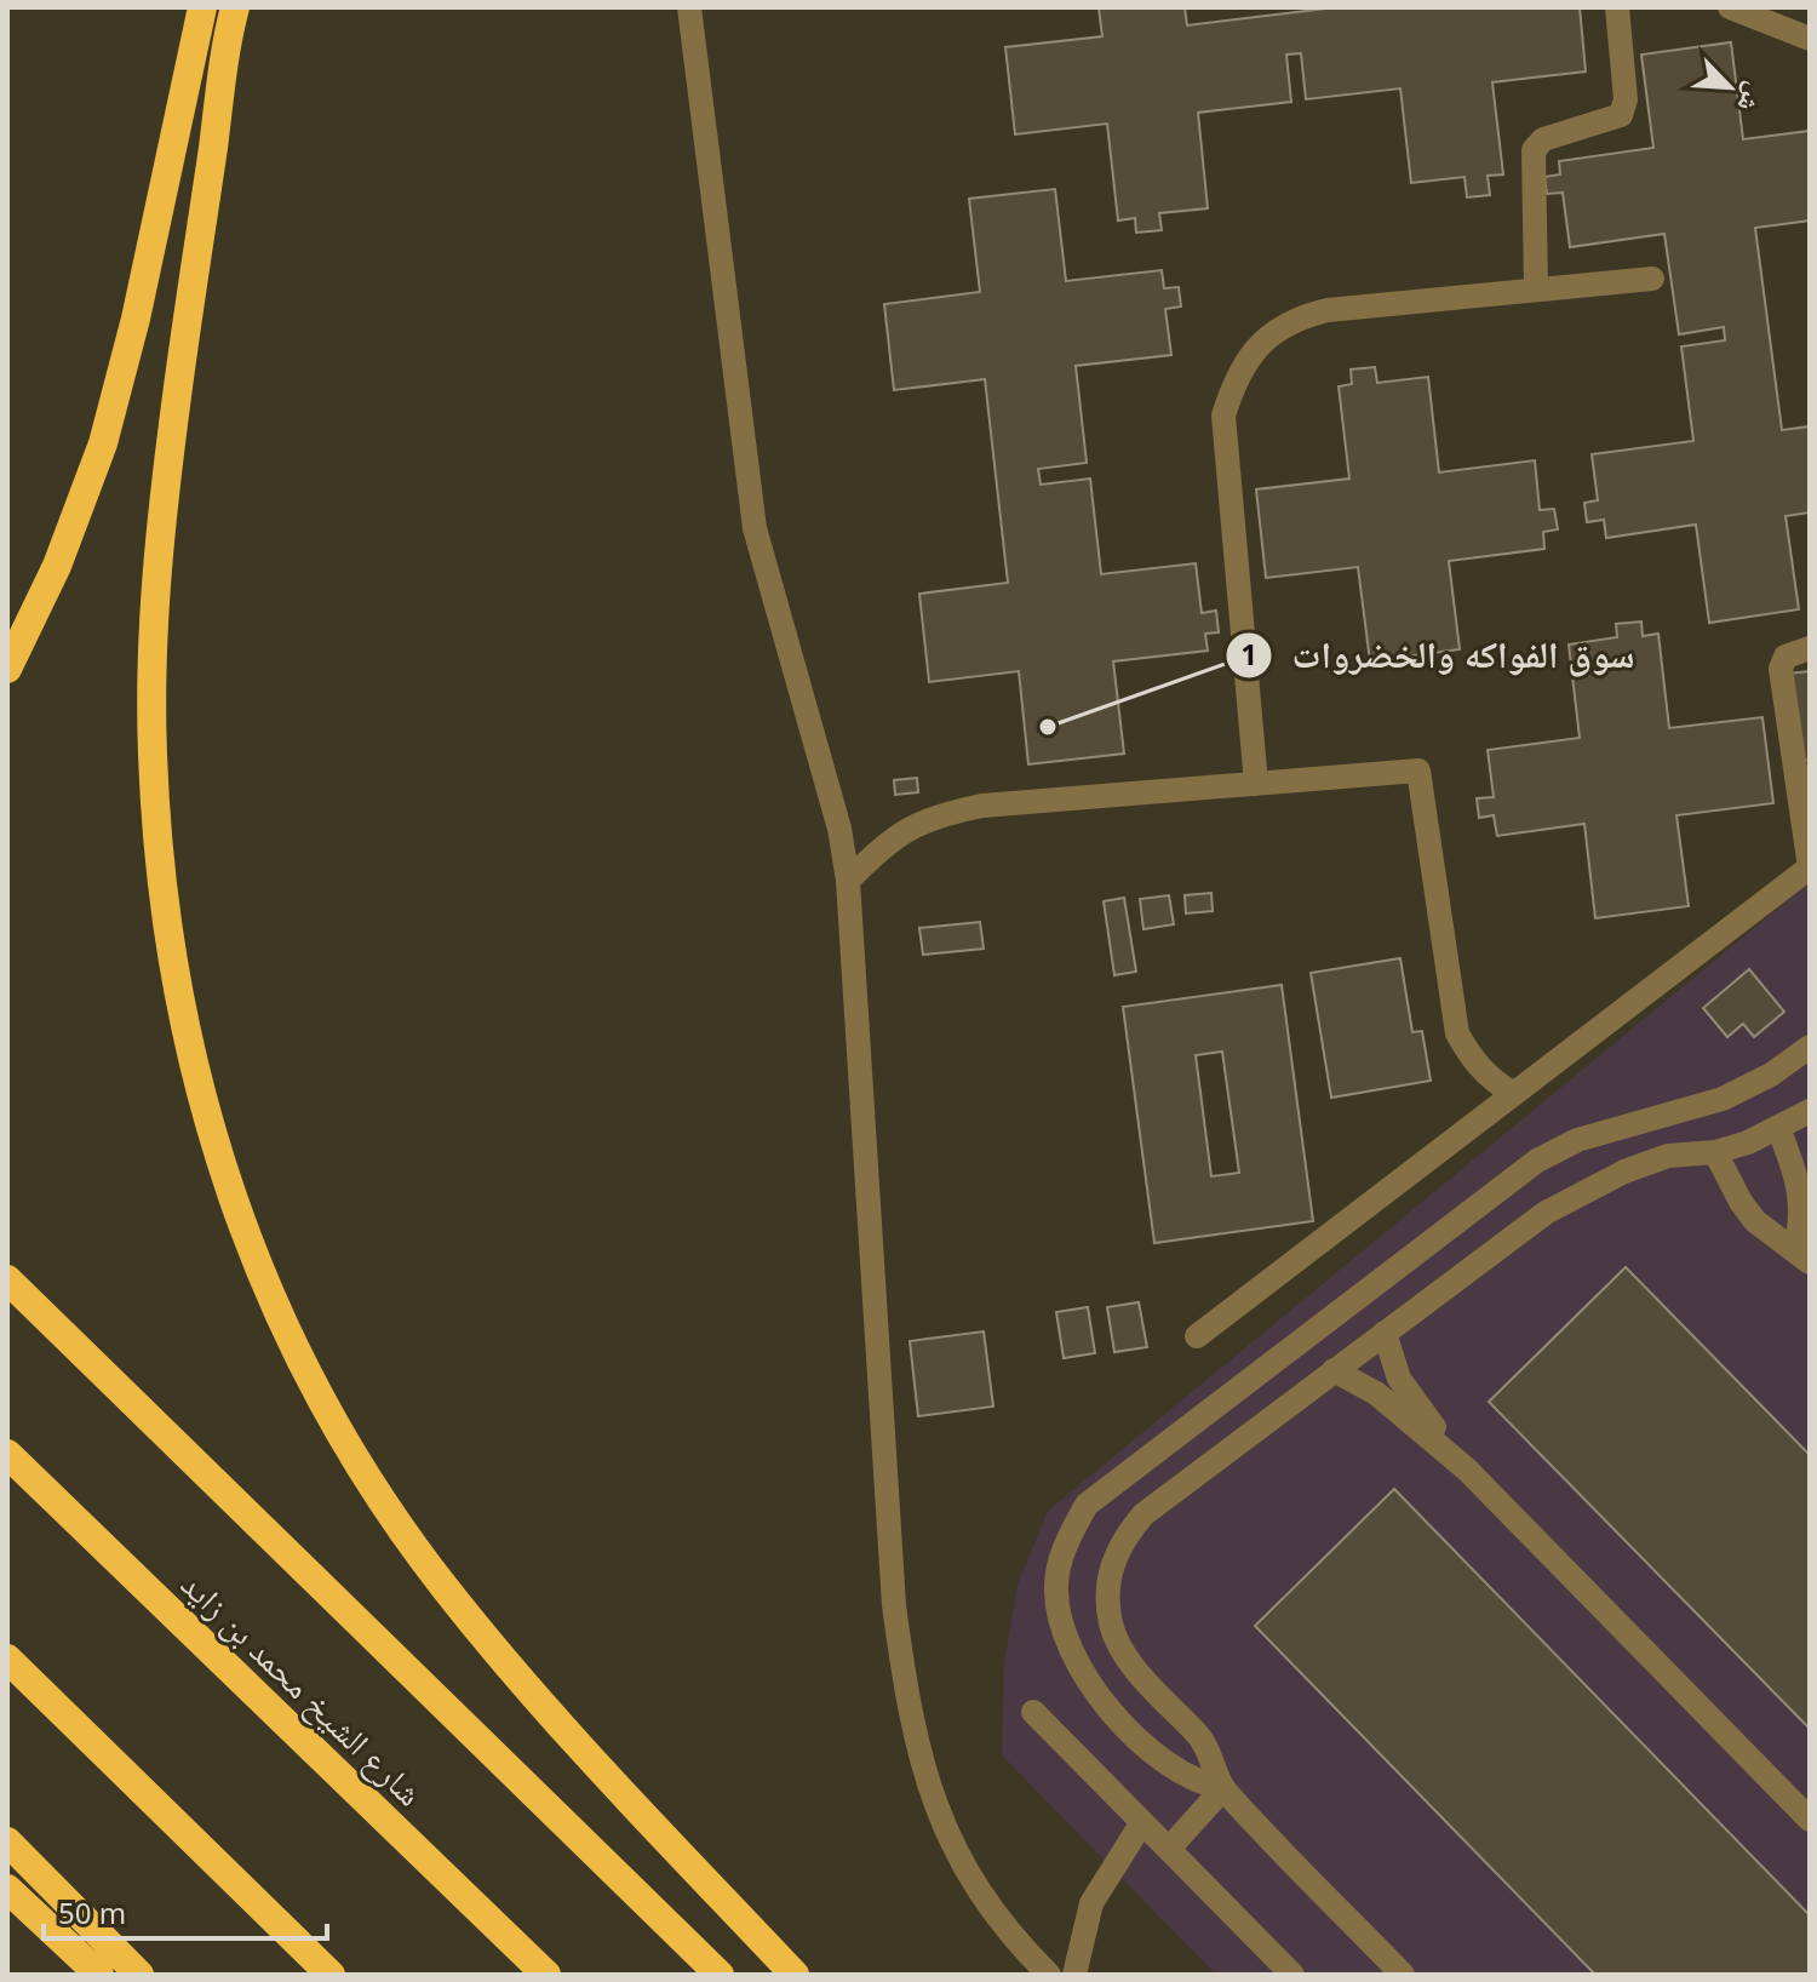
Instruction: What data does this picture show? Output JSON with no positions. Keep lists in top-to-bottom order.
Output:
{
  "streets": {
    "highway": ["شارع الشيخ محمد بن زايد"]
  },
  "places": ["سوق الفواكه والخضروات"],
  "scale_bar": "50 m",
  "north": "bottom right"
}
